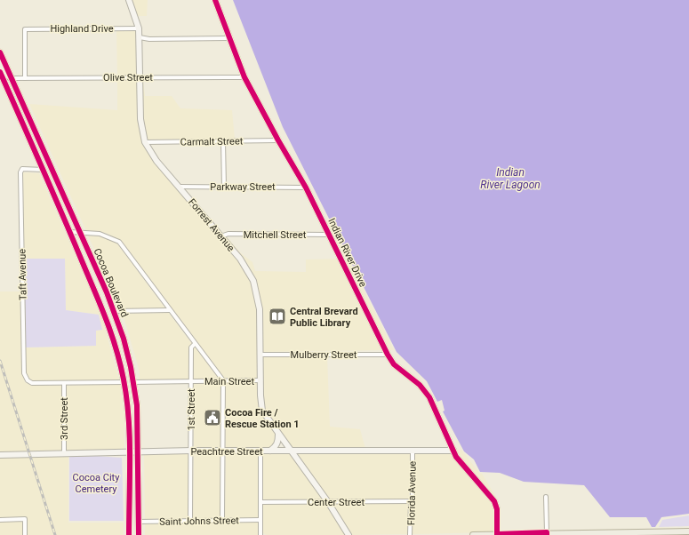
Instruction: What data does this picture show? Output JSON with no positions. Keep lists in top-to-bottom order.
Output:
{
  "streets": {
    "main road": ["Cocoa Boulevard"],
    "street": [
      "Highland Drive",
      "Olive Street",
      "Carmalt Street",
      "Parkway Street",
      "Forrest Avenue",
      "Mitchell Street",
      "Indian River Drive",
      "Taft Avenue",
      "Mulberry Street",
      "Main Street",
      "1st Street",
      "3rd Street",
      "Peachtree Street",
      "Florida Avenue",
      "Center Street",
      "Saint Johns Street"
    ]
  },
  "crossings": [
    ["Highland Drive", "Olive Street"],
    ["Highland Drive", "Forrest Avenue"],
    ["Olive Street", "Forrest Avenue"],
    ["Olive Street", "Indian River Drive"],
    ["Olive Street", "Cocoa Boulevard"],
    ["Carmalt Street", "Forrest Avenue"],
    ["Carmalt Street", "Indian River Drive"],
    ["Parkway Street", "Forrest Avenue"],
    ["Parkway Street", "Indian River Drive"],
    ["Forrest Avenue", "Mitchell Street"],
    ["Forrest Avenue", "Mulberry Street"],
    ["Forrest Avenue", "Main Street"],
    ["Forrest Avenue", "Peachtree Street"],
    ["Forrest Avenue", "Center Street"],
    ["Mitchell Street", "Indian River Drive"],
    ["Indian River Drive", "Mulberry Street"],
    ["Indian River Drive", "Peachtree Street"],
    ["Taft Avenue", "Cocoa Boulevard"],
    ["Taft Avenue", "3rd Street"],
    ["Cocoa Boulevard", "Main Street"],
    ["Cocoa Boulevard", "Peachtree Street"],
    ["Cocoa Boulevard", "Saint Johns Street"],
    ["Main Street", "1st Street"],
    ["1st Street", "Peachtree Street"],
    ["1st Street", "Saint Johns Street"],
    ["3rd Street", "Peachtree Street"],
    ["Peachtree Street", "Florida Avenue"],
    ["Florida Avenue", "Center Street"]
  ],
  "water": ["Indian River Lagoon"],
  "parks": ["Cocoa City Cemetery"],
  "places": {
    "library": ["Central Brevard Public Library"],
    "public building": ["Cocoa Fire / Rescue Station 1"]
  }
}
